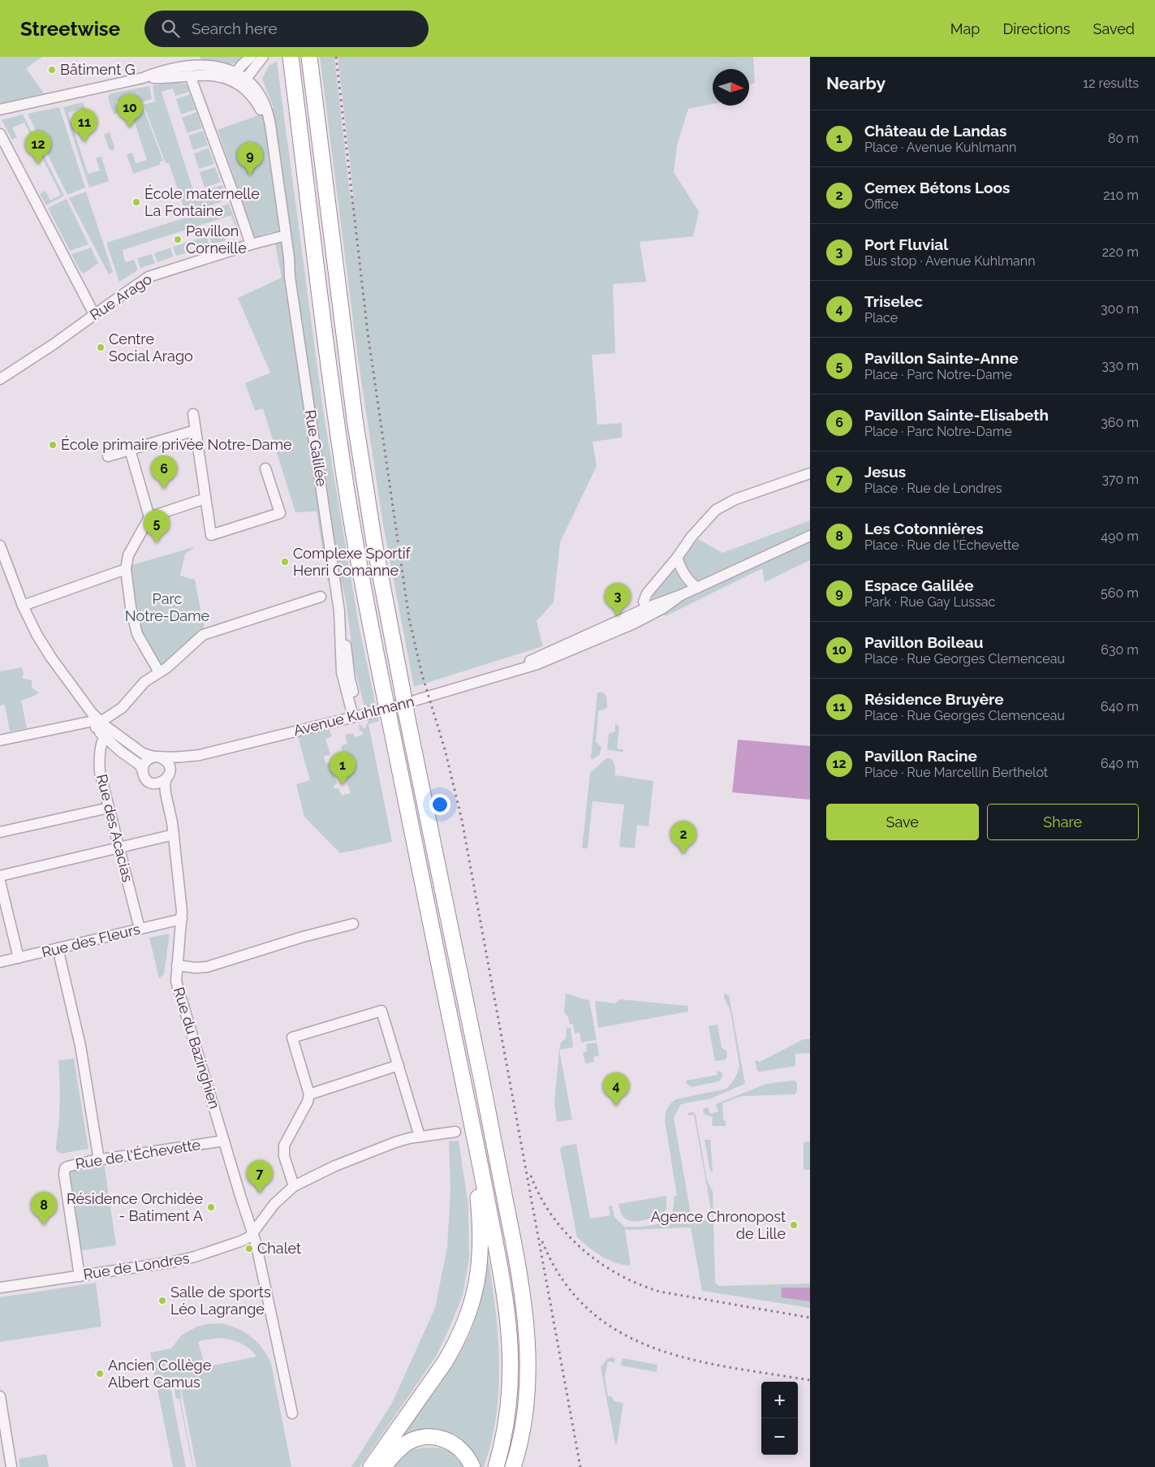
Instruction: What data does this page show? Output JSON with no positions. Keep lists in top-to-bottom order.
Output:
{
  "streets": {
    "street": [
      "Rue Arago",
      "Rue Galilée",
      "Avenue Kuhlmann",
      "Rue des Acacias",
      "Rue des Fleurs",
      "Rue du Bazinghien",
      "Rue de l'Échevette",
      "Rue de Londres"
    ]
  },
  "crossings": [
    ["Rue Arago", "Rue Galilée"],
    ["Rue Galilée", "Avenue Kuhlmann"],
    ["Avenue Kuhlmann", "Rue du Bazinghien"],
    ["Rue des Acacias", "Rue des Fleurs"],
    ["Rue des Fleurs", "Rue du Bazinghien"],
    ["Rue du Bazinghien", "Rue de l'Échevette"],
    ["Rue du Bazinghien", "Rue de Londres"],
    ["Rue de l'Échevette", "Rue de Londres"]
  ],
  "parks": ["Parc Notre-Dame"],
  "places": [
    "Bâtiment G",
    "École maternelle La Fontaine",
    "Pavillon Corneille",
    "Centre Social Arago",
    "École primaire privée Notre-Dame",
    "Complexe Sportif Henri Comanne",
    "Résidence Orchidée - Batiment A",
    "Agence Chronopost de Lille",
    "Chalet",
    "Salle de sports Léo Lagrange",
    "Ancien Collège Albert Camus"
  ],
  "north": "right",
  "page": {
    "header": "Streetwise",
    "search": "Search here",
    "nav": ["Map", "Directions", "Saved"],
    "heading": ["Nearby", "12 results"],
    "pins": [
      "10",
      "11",
      "12",
      "9",
      "6",
      "5",
      "3",
      "1",
      "2",
      "4",
      "7",
      "8"
    ],
    "list": [
      {
        "mark": "1",
        "name": "Château de Landas",
        "note": "Place · Avenue Kuhlmann",
        "value": "80 m"
      },
      {
        "mark": "2",
        "name": "Cemex Bétons Loos",
        "note": "Office",
        "value": "210 m"
      },
      {
        "mark": "3",
        "name": "Port Fluvial",
        "note": "Bus stop · Avenue Kuhlmann",
        "value": "220 m"
      },
      {
        "mark": "4",
        "name": "Triselec",
        "note": "Place",
        "value": "300 m"
      },
      {
        "mark": "5",
        "name": "Pavillon Sainte-Anne",
        "note": "Place · Parc Notre-Dame",
        "value": "330 m"
      },
      {
        "mark": "6",
        "name": "Pavillon Sainte-Elisabeth",
        "note": "Place · Parc Notre-Dame",
        "value": "360 m"
      },
      {
        "mark": "7",
        "name": "Jesus",
        "note": "Place · Rue de Londres",
        "value": "370 m"
      },
      {
        "mark": "8",
        "name": "Les Cotonnières",
        "note": "Place · Rue de l'Échevette",
        "value": "490 m"
      },
      {
        "mark": "9",
        "name": "Espace Galilée",
        "note": "Park · Rue Gay Lussac",
        "value": "560 m"
      },
      {
        "mark": "10",
        "name": "Pavillon Boileau",
        "note": "Place · Rue Georges Clemenceau",
        "value": "630 m"
      },
      {
        "mark": "11",
        "name": "Résidence Bruyère",
        "note": "Place · Rue Georges Clemenceau",
        "value": "640 m"
      },
      {
        "mark": "12",
        "name": "Pavillon Racine",
        "note": "Place · Rue Marcellin Berthelot",
        "value": "640 m"
      }
    ],
    "buttons": ["Save", "Share"],
    "map_buttons": ["+", "−"]
  }
}
